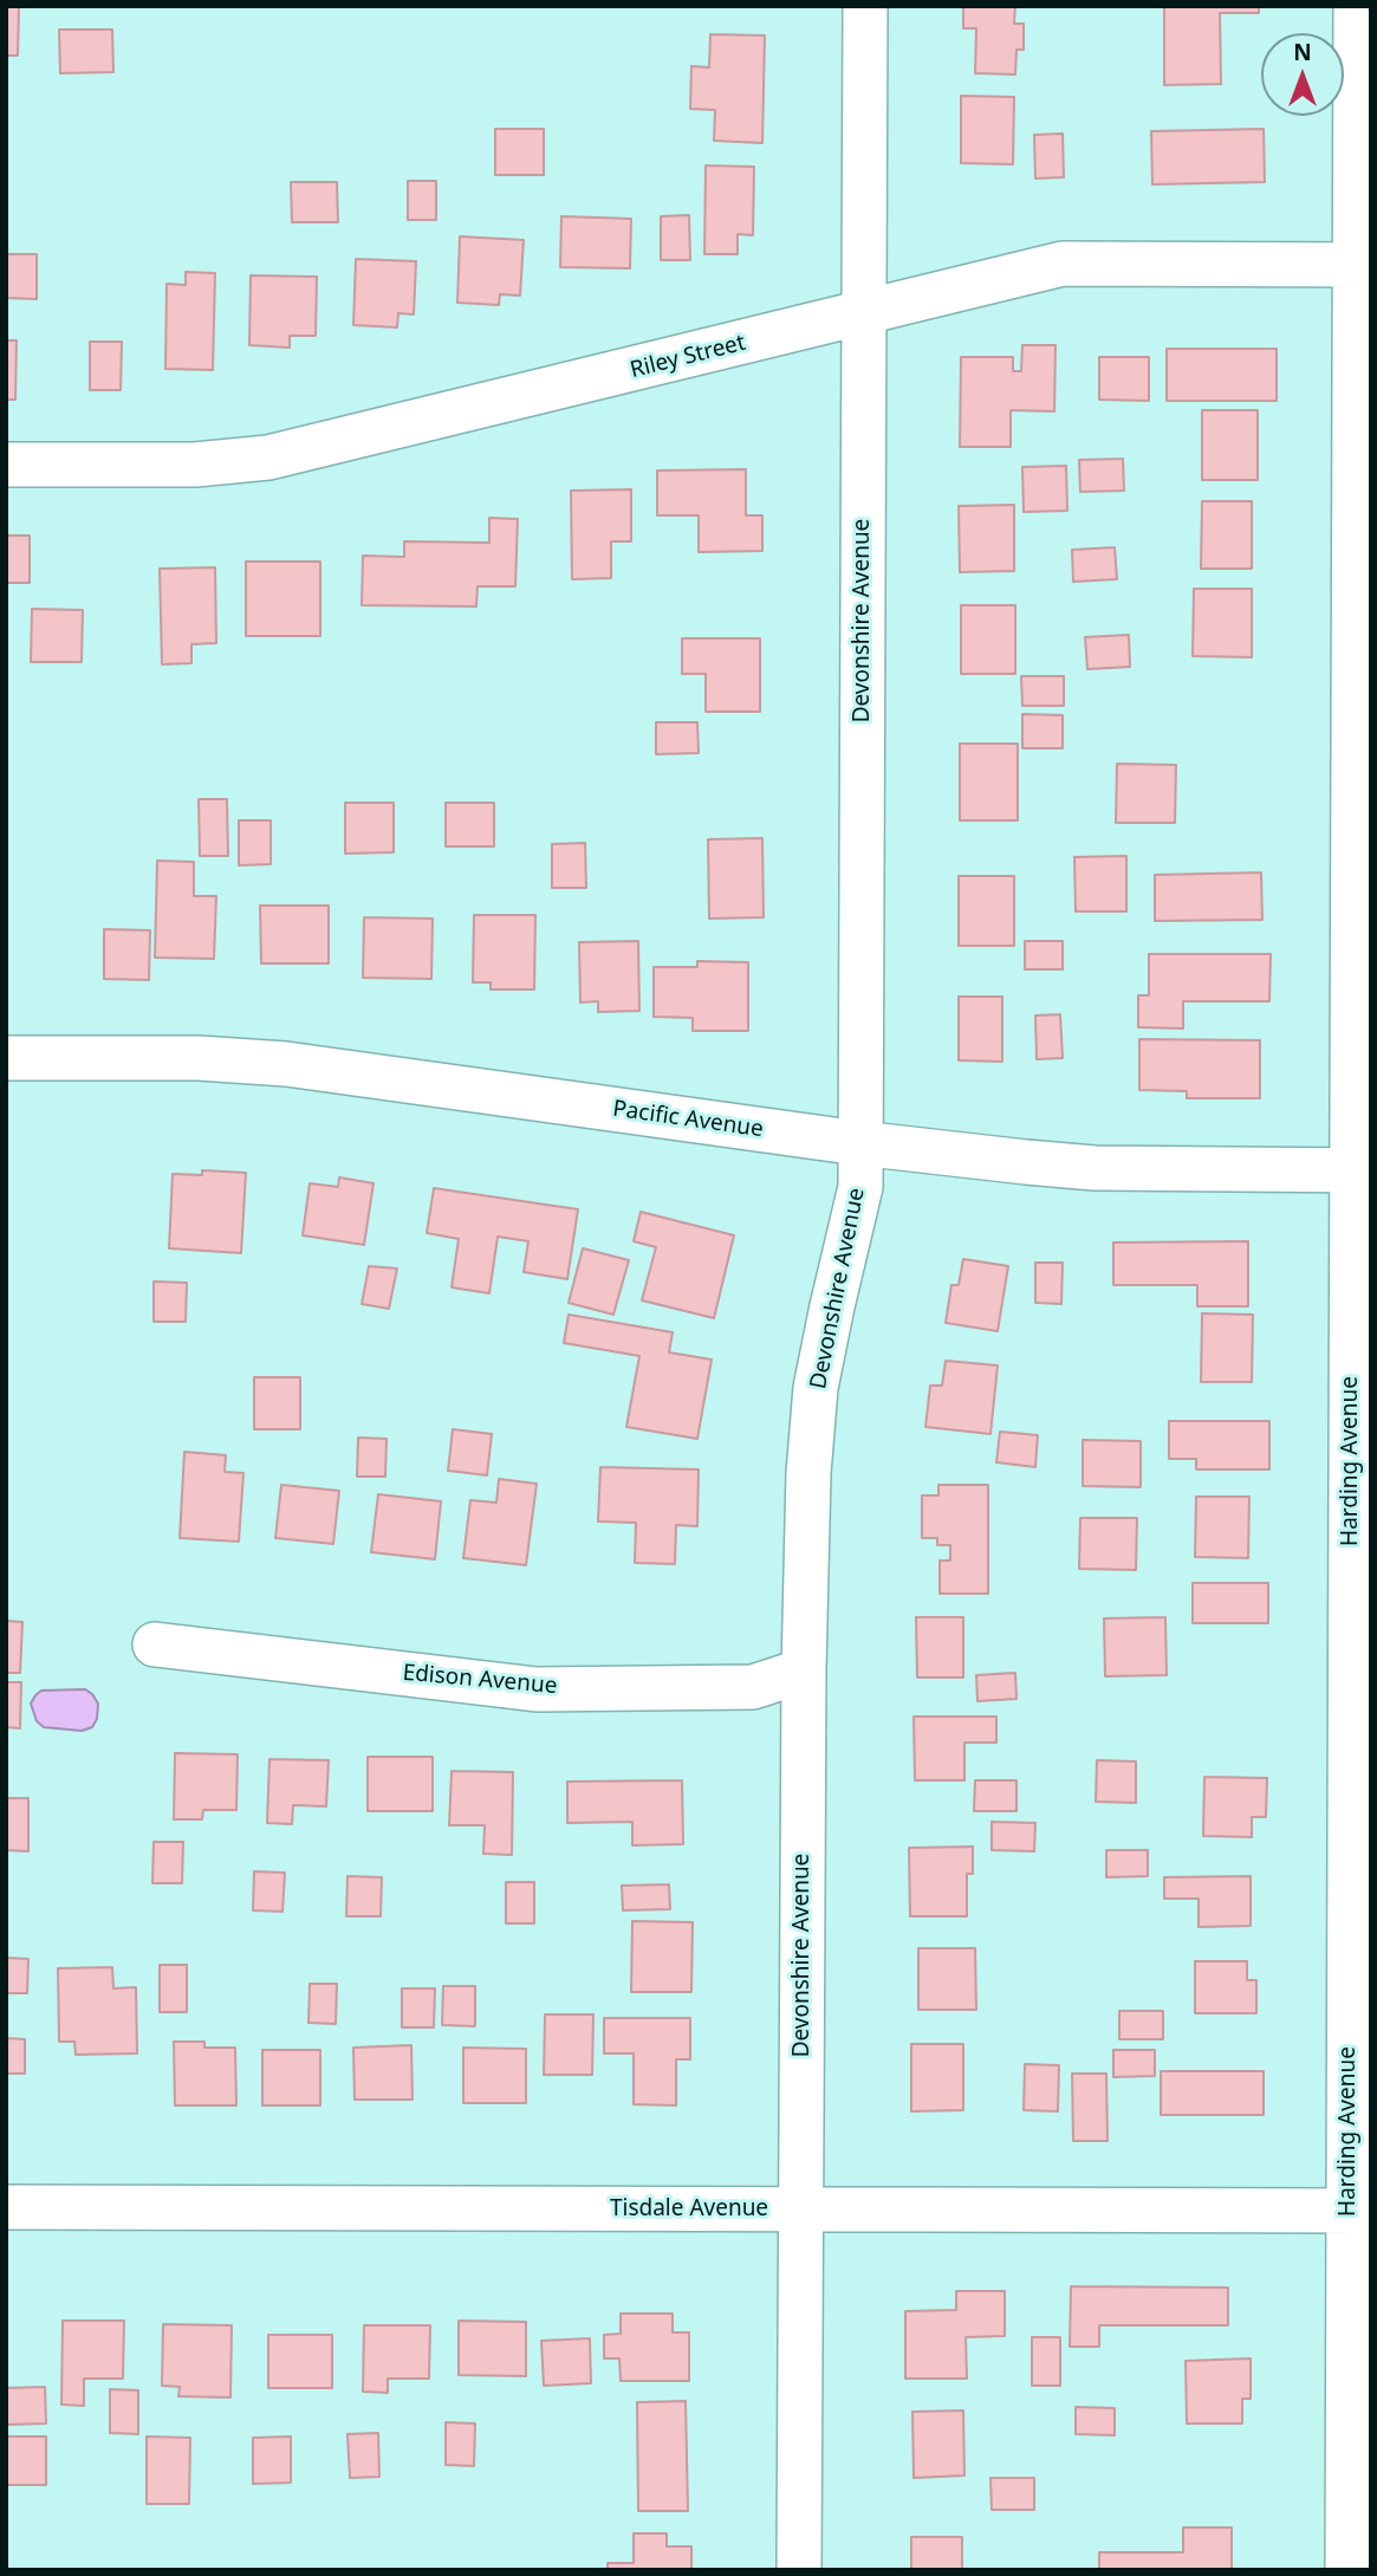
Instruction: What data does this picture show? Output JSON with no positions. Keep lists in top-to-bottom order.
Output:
{
  "streets": {
    "street": [
      "Riley Street",
      "Devonshire Avenue",
      "Pacific Avenue",
      "Harding Avenue",
      "Edison Avenue",
      "Tisdale Avenue"
    ]
  },
  "crossings": [
    ["Riley Street", "Devonshire Avenue"],
    ["Riley Street", "Harding Avenue"],
    ["Devonshire Avenue", "Pacific Avenue"],
    ["Devonshire Avenue", "Edison Avenue"],
    ["Devonshire Avenue", "Tisdale Avenue"],
    ["Pacific Avenue", "Harding Avenue"],
    ["Harding Avenue", "Tisdale Avenue"]
  ],
  "north": "top"
}
